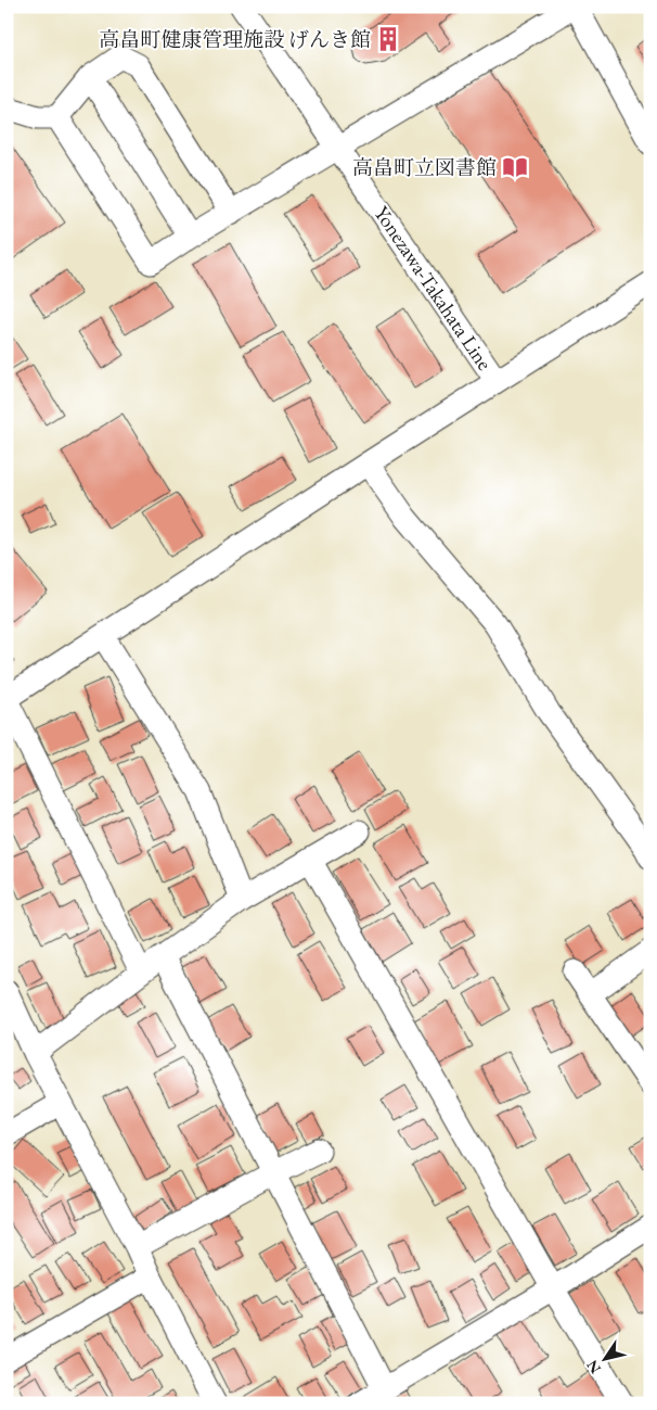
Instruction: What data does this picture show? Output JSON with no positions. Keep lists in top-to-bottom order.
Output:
{
  "streets": {
    "street": ["Yonezawa-Takahata Line"]
  },
  "places": {
    "building": ["高畠町健康管理施設 げんき館"],
    "library": ["高畠町立図書館"]
  },
  "north": "bottom left"
}
